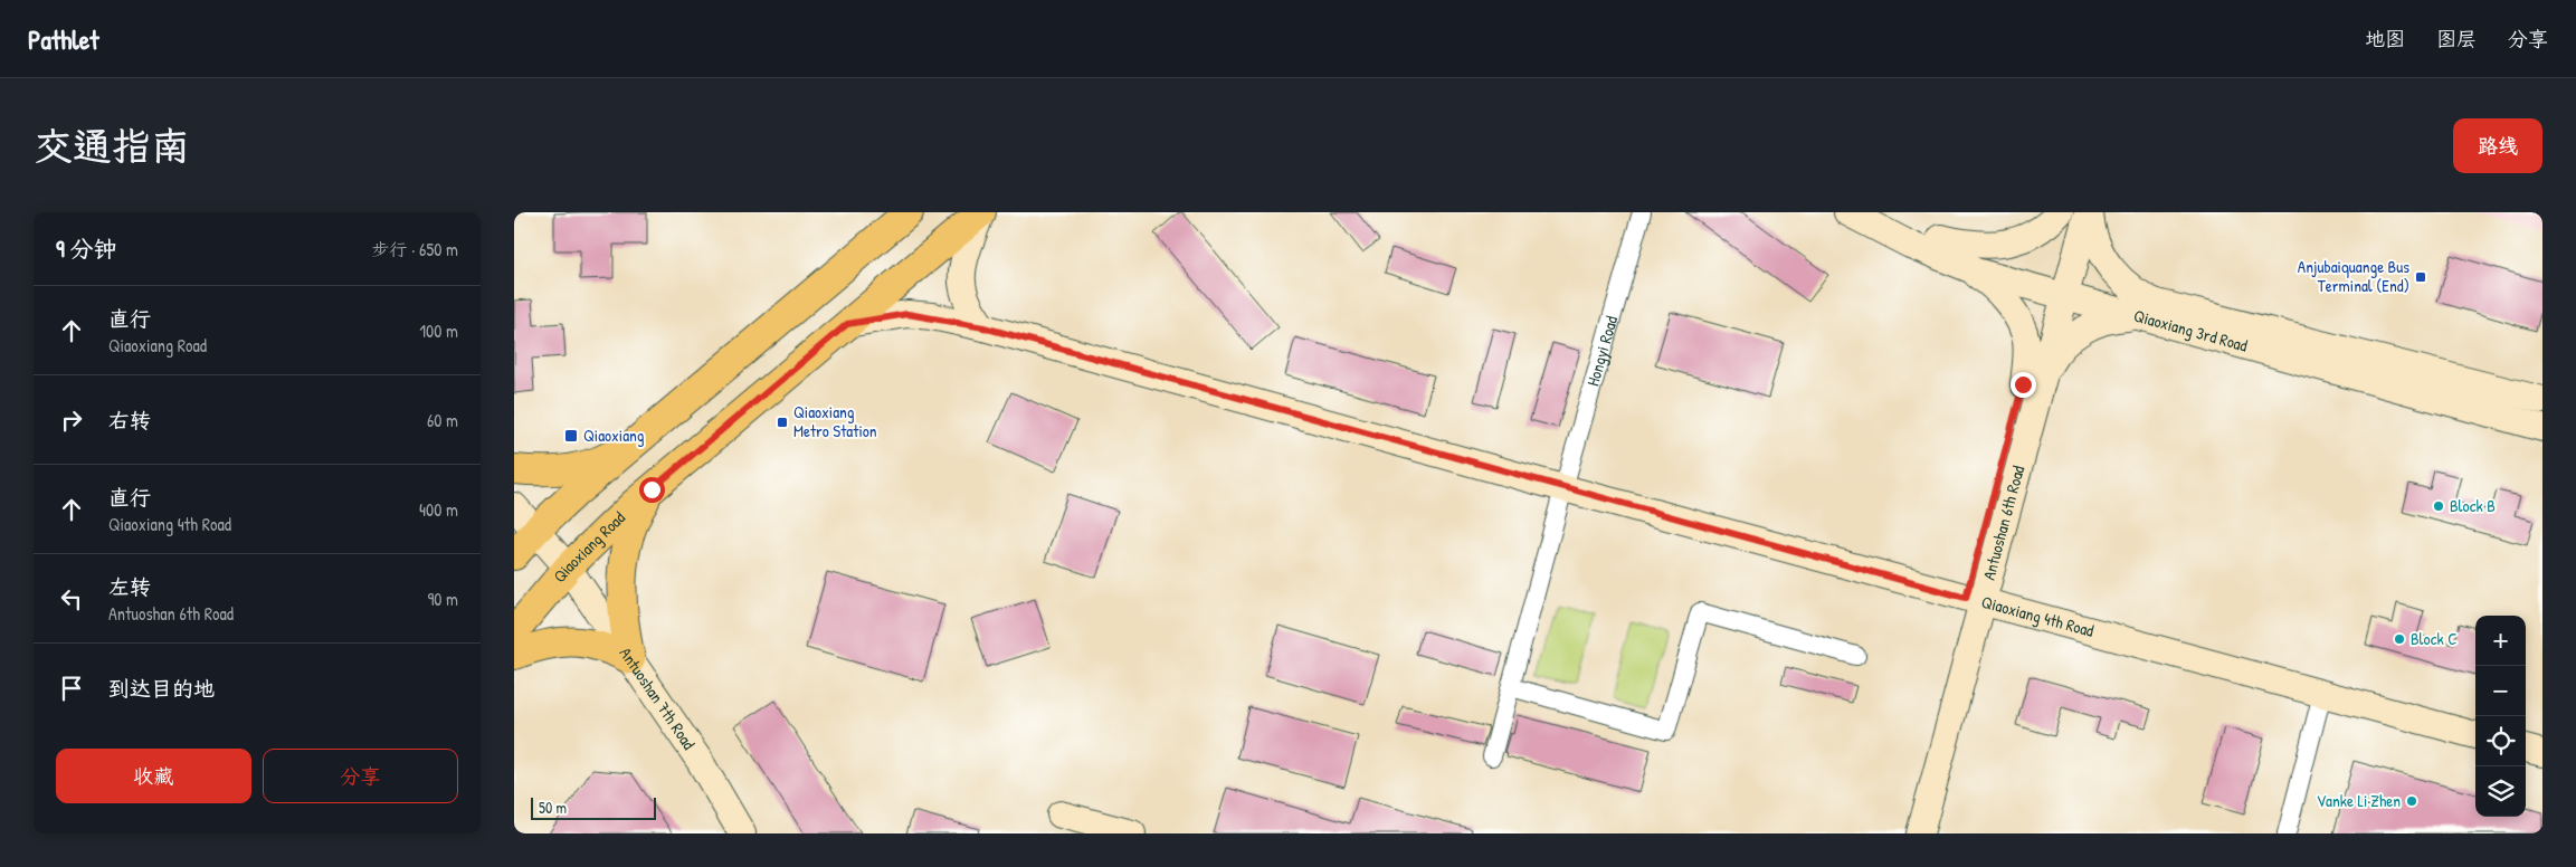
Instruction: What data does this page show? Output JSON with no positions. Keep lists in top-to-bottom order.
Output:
{
  "streets": {
    "main road": ["Qiaoxiang Road"],
    "street": [
      "Qiaoxiang 3rd Road",
      "Hongyi Road",
      "Antuoshan 6th Road",
      "Qiaoxiang 4th Road",
      "Antuoshan 7th Road"
    ]
  },
  "crossings": [
    ["Qiaoxiang 3rd Road", "Antuoshan 6th Road"],
    ["Hongyi Road", "Qiaoxiang 4th Road"],
    ["Antuoshan 6th Road", "Qiaoxiang 4th Road"],
    ["Qiaoxiang Road", "Qiaoxiang 4th Road"],
    ["Qiaoxiang Road", "Antuoshan 7th Road"]
  ],
  "places": {
    "transit": ["Anjubaiquange Bus Terminal (End)", "Qiaoxiang Metro Station", "Qiaoxiang"],
    "other": ["Block B", "Block C", "Vanke Li·Zhen"]
  },
  "scale_bar": "50 m",
  "page": {
    "header": "Pathlet",
    "nav": ["地图", "图层", "分享"],
    "buttons": [
      "路线",
      ["收藏", "分享"]
    ],
    "title": "交通指南",
    "heading": ["9 分钟", "步行 · 650 m"],
    "list": [
      ["直行", "Qiaoxiang Road", "100 m"],
      ["右转", "60 m"],
      ["直行", "Qiaoxiang 4th Road", "400 m"],
      ["左转", "Antuoshan 6th Road", "90 m"],
      "到达目的地"
    ],
    "map_buttons": ["+", "−"],
    "scale": "50 m"
  }
}
